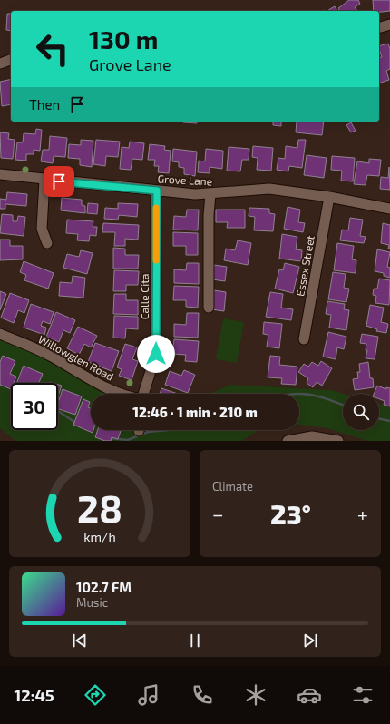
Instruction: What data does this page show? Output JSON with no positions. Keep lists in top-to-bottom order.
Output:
{
  "streets": {
    "street": [
      "Grove Lane",
      "Essex Street",
      "Calle Cita",
      "Willowglen Road"
    ]
  },
  "crossings": [
    ["Grove Lane", "Essex Street"],
    ["Grove Lane", "Calle Cita"]
  ],
  "page": {
    "turn": ["130 m", "Grove Lane"],
    "then": "Then",
    "limit": "30",
    "trip": "12:46 · 1 min · 210 m",
    "tile": "Climate",
    "heat": ["−", "23°", "+"],
    "song": ["102.7 FM", "Music"],
    "tabs": "12:45",
    "gauge": ["28", "km/h"]
  }
}
